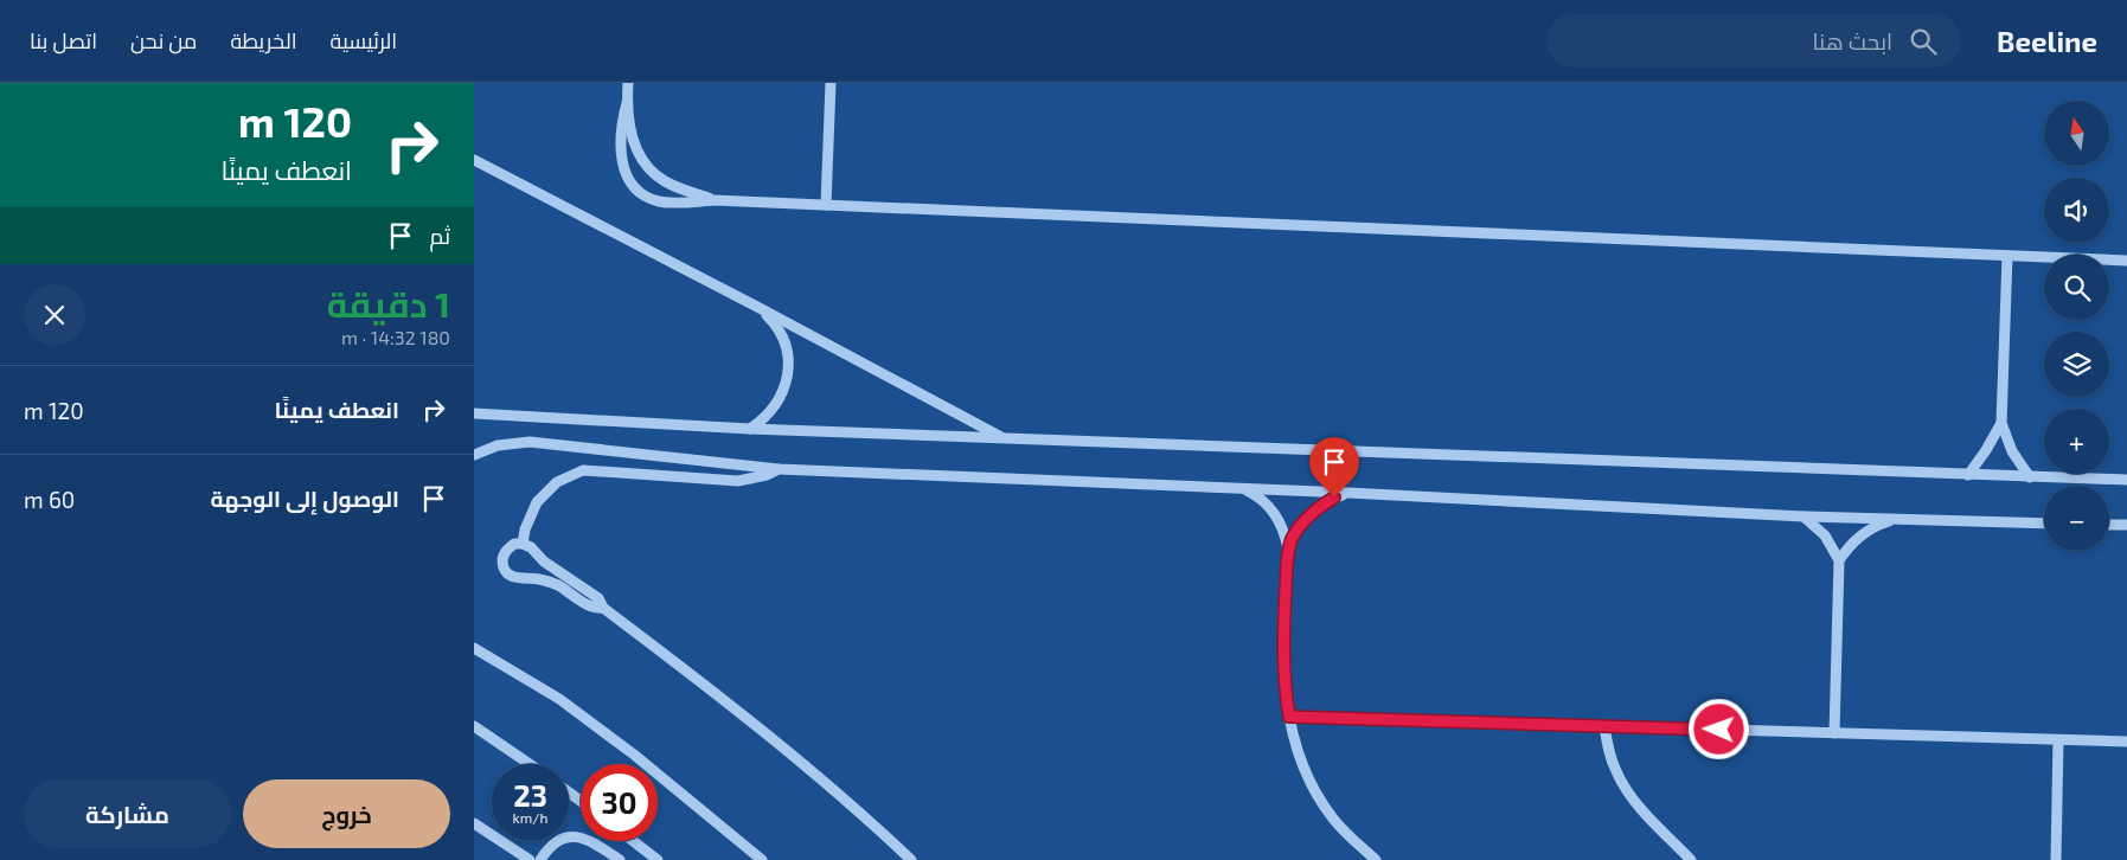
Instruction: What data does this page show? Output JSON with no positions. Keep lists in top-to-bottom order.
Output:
{
  "north": "top",
  "page": {
    "header": "Beeline",
    "search": "ابحث هنا",
    "nav": [
      "الرئيسية",
      "الخريطة",
      "من نحن",
      "اتصل بنا"
    ],
    "turn": ["120 m", "انعطف يمينًا"],
    "map_buttons": ["+", "−"],
    "then": "ثم",
    "heading": ["1 دقيقة", "180 m · 14:32"],
    "list": [
      {
        "name": "انعطف يمينًا",
        "value": "120 m"
      },
      {
        "name": "الوصول إلى الوجهة",
        "value": "60 m"
      }
    ],
    "speed": "23 km/h",
    "limit": "30",
    "buttons": ["خروج", "مشاركة"]
  }
}
